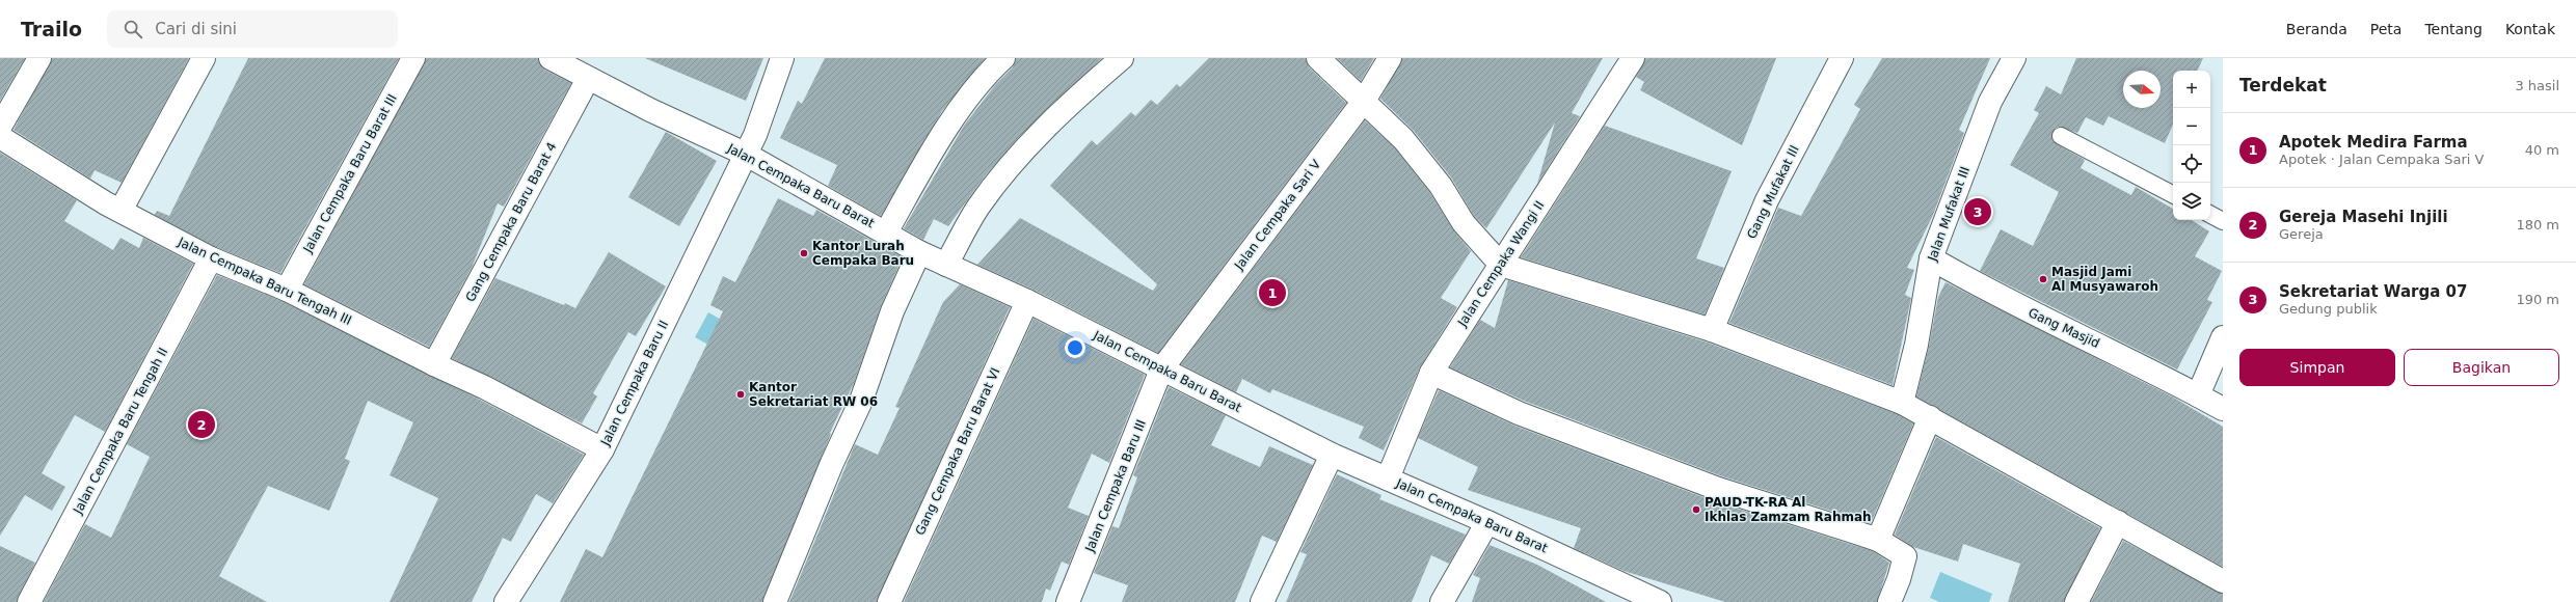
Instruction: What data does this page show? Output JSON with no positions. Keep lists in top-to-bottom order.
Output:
{
  "streets": {
    "street": [
      "Jalan Cempaka Baru Barat III",
      "Jalan Cempaka Baru Barat",
      "Gang Mufakat III",
      "Jalan Mufakat III",
      "Jalan Cempaka Sari V",
      "Gang Cempaka Baru Barat 4",
      "Jalan Cempaka Wangi II",
      "Jalan Cempaka Baru Tengah III",
      "Gang Masjid",
      "Jalan Cempaka Baru II",
      "Jalan Cempaka Baru Tengah II",
      "Gang Cempaka Baru Barat VI",
      "Jalan Cempaka Baru III"
    ]
  },
  "crossings": [
    ["Jalan Cempaka Baru Barat III", "Jalan Cempaka Baru Tengah III"],
    ["Jalan Cempaka Baru Barat", "Jalan Cempaka Sari V"],
    ["Jalan Cempaka Baru Barat", "Gang Cempaka Baru Barat 4"],
    ["Jalan Cempaka Baru Barat", "Jalan Cempaka Wangi II"],
    ["Jalan Cempaka Baru Barat", "Jalan Cempaka Baru II"],
    ["Jalan Cempaka Baru Barat", "Gang Cempaka Baru Barat VI"],
    ["Jalan Cempaka Baru Barat", "Jalan Cempaka Baru III"],
    ["Jalan Mufakat III", "Gang Masjid"],
    ["Jalan Cempaka Sari V", "Jalan Cempaka Baru III"],
    ["Gang Cempaka Baru Barat 4", "Jalan Cempaka Baru Tengah III"],
    ["Jalan Cempaka Baru Tengah III", "Jalan Cempaka Baru II"],
    ["Jalan Cempaka Baru Tengah III", "Jalan Cempaka Baru Tengah II"]
  ],
  "places": [
    "Kantor Lurah Cempaka Baru",
    "Masjid Jami Al Musyawaroh",
    "Kantor Sekretariat RW 06",
    "PAUD-TK-RA Al Ikhlas Zamzam Rahmah"
  ],
  "north": "right",
  "page": {
    "header": "Trailo",
    "search": "Cari di sini",
    "nav": [
      "Beranda",
      "Peta",
      "Tentang",
      "Kontak"
    ],
    "heading": ["Terdekat", "3 hasil"],
    "map_buttons": ["+", "−"],
    "list": [
      {
        "mark": "1",
        "name": "Apotek Medira Farma",
        "note": "Apotek · Jalan Cempaka Sari V",
        "value": "40 m"
      },
      {
        "mark": "2",
        "name": "Gereja Masehi Injili",
        "note": "Gereja",
        "value": "180 m"
      },
      {
        "mark": "3",
        "name": "Sekretariat Warga 07",
        "note": "Gedung publik",
        "value": "190 m"
      }
    ],
    "pins": ["3", "1", "2"],
    "buttons": ["Simpan", "Bagikan"]
  }
}
